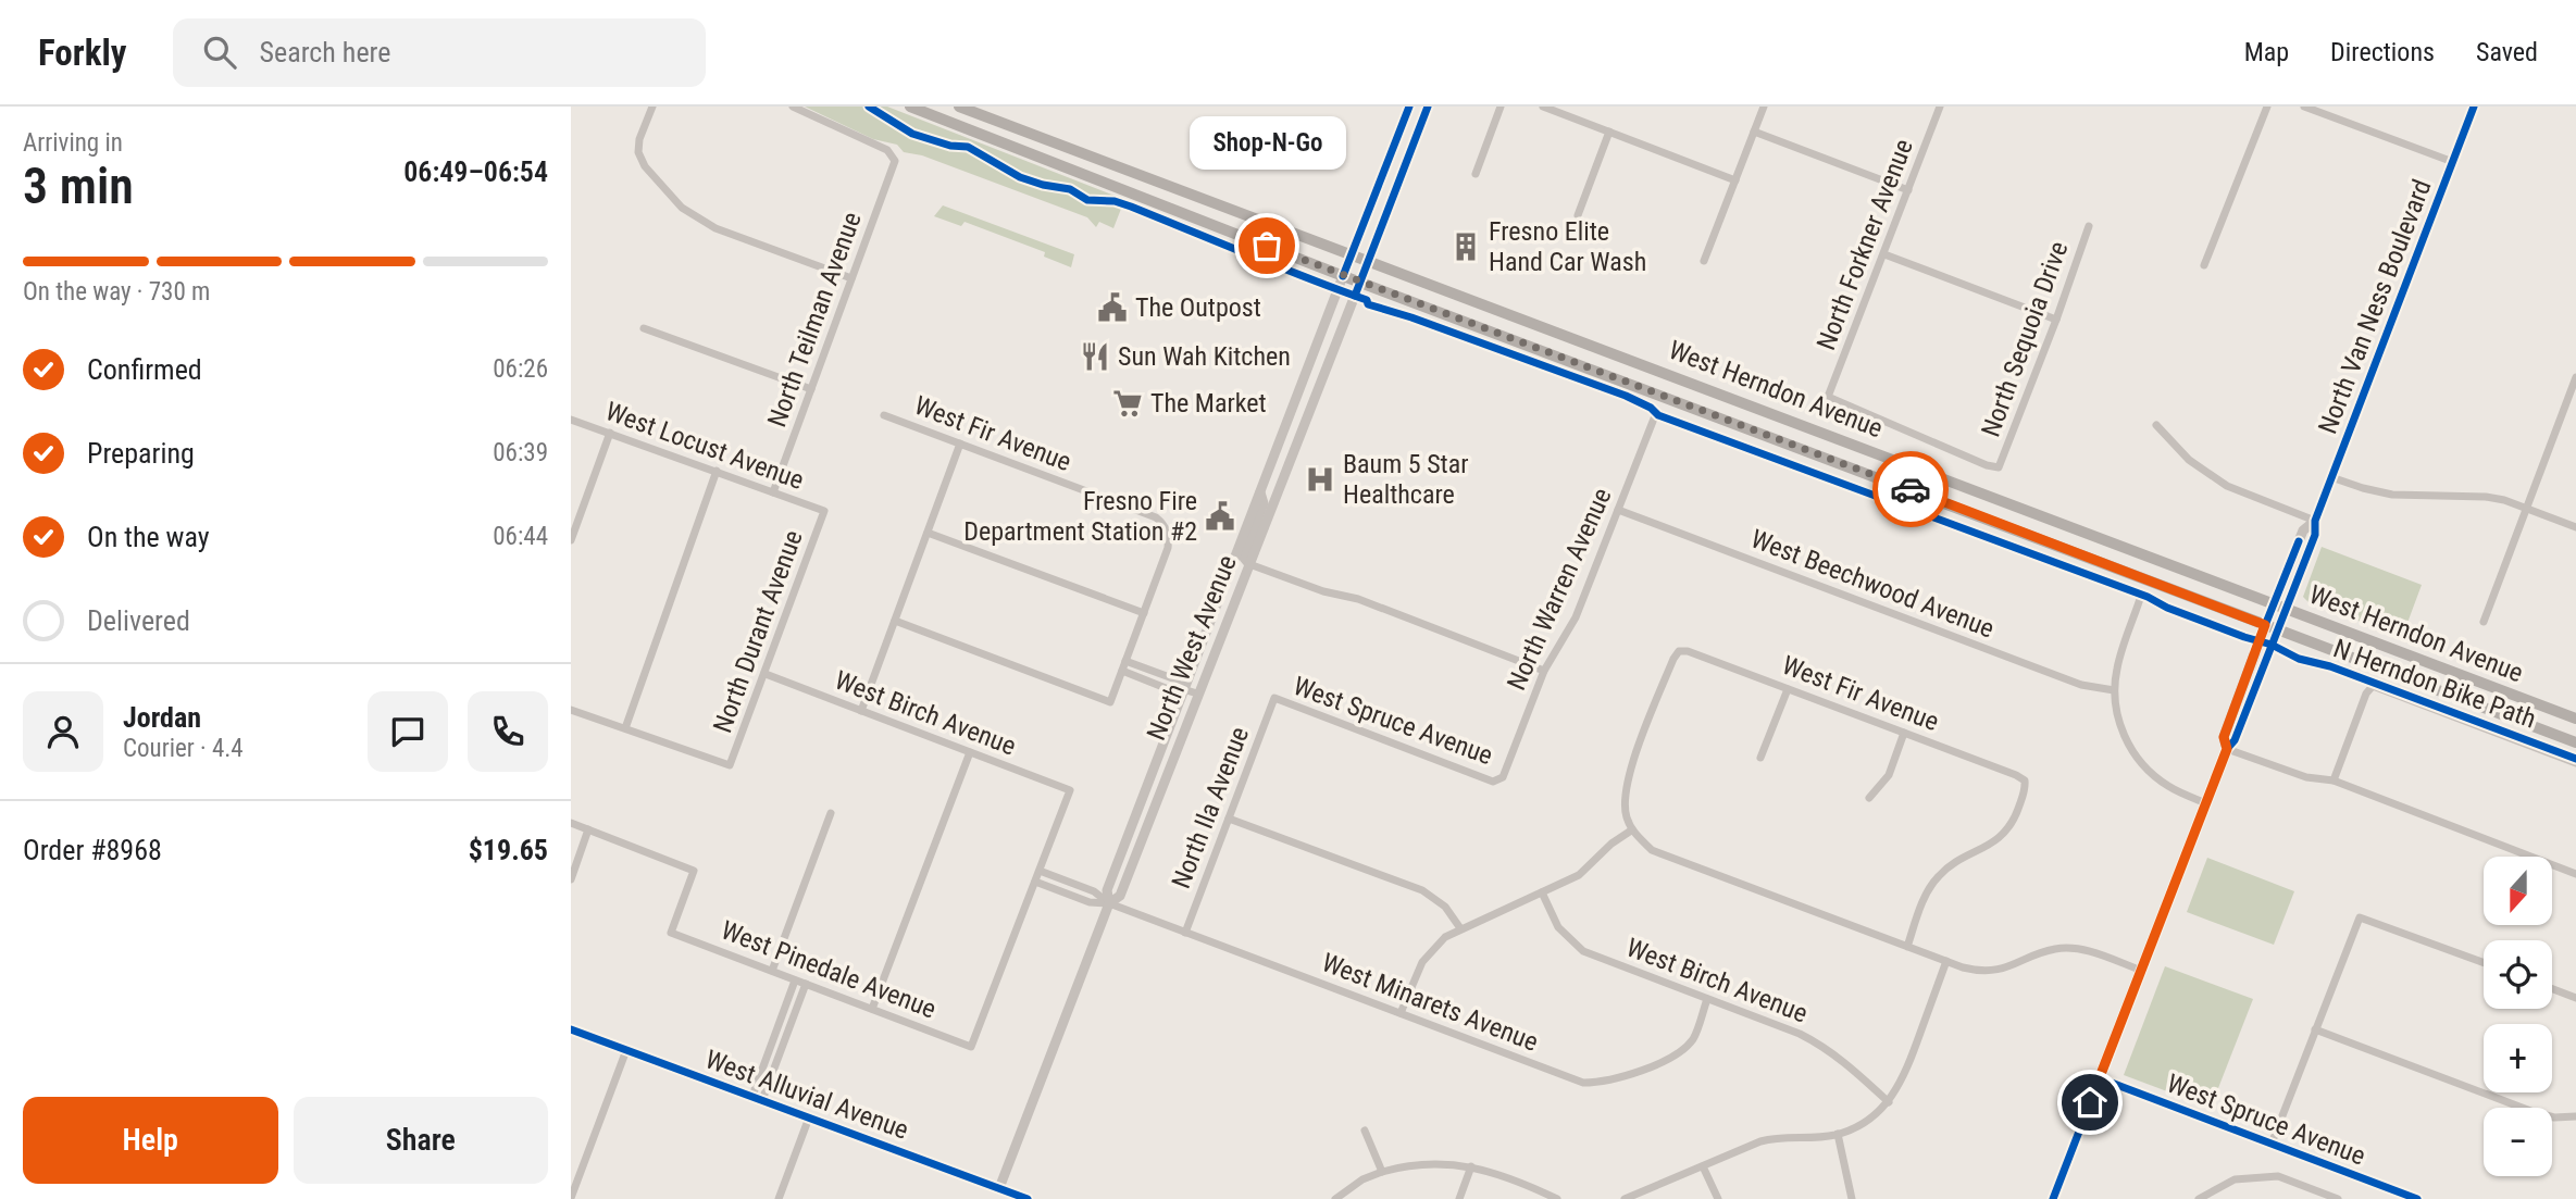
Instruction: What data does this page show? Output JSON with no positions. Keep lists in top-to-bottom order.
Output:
{
  "streets": {
    "main road": ["West Herndon Avenue", "North West Avenue"],
    "street": [
      "North Forkner Avenue",
      "North Van Ness Boulevard",
      "North Teilman Avenue",
      "North Sequoia Drive",
      "West Fir Avenue",
      "West Locust Avenue",
      "West Beechwood Avenue",
      "North Warren Avenue",
      "North Durant Avenue",
      "West Birch Avenue",
      "West Spruce Avenue",
      "North Ila Avenue",
      "West Pinedale Avenue",
      "West Minarets Avenue",
      "West Alluvial Avenue"
    ],
    "cycle path": ["N Herndon Bike Path"]
  },
  "crossings": [
    ["North Forkner Avenue", "North Sequoia Drive"],
    ["North Van Ness Boulevard", "West Herndon Avenue"],
    ["North Van Ness Boulevard", "West Spruce Avenue"],
    ["North Teilman Avenue", "West Locust Avenue"],
    ["West Herndon Avenue", "North West Avenue"],
    ["West Locust Avenue", "North Durant Avenue"],
    ["West Beechwood Avenue", "North Warren Avenue"],
    ["North Warren Avenue", "West Spruce Avenue"],
    ["North Durant Avenue", "West Birch Avenue"],
    ["North West Avenue", "West Minarets Avenue"],
    ["North West Avenue", "West Alluvial Avenue"],
    ["West Birch Avenue", "West Minarets Avenue"],
    ["West Spruce Avenue", "North Ila Avenue"],
    ["North Ila Avenue", "West Minarets Avenue"],
    ["West Pinedale Avenue", "West Minarets Avenue"]
  ],
  "places": {
    "other": ["Shop-N-Go"],
    "building": ["Fresno Elite Hand Car Wash"],
    "public building": ["The Outpost", "Fresno Fire Department Station #2"],
    "restaurant": ["Sun Wah Kitchen"],
    "supermarket": ["The Market"],
    "hospital": ["Baum 5 Star Healthcare"]
  },
  "north": "bottom",
  "page": {
    "header": "Forkly",
    "search": "Search here",
    "nav": ["Map", "Directions", "Saved"],
    "heading": ["3 min", "Arriving in", "06:49–06:54"],
    "panel": [
      "Jordan",
      "Courier · 4.4",
      "Order #8968",
      "$19.65"
    ],
    "bubble": "Shop-N-Go",
    "bar": "On the way · 730 m",
    "list": [
      ["Confirmed", "06:26"],
      ["Preparing", "06:39"],
      ["On the way", "06:44"],
      "Delivered"
    ],
    "map_buttons": ["+", "−"],
    "buttons": ["Help", "Share"]
  }
}
